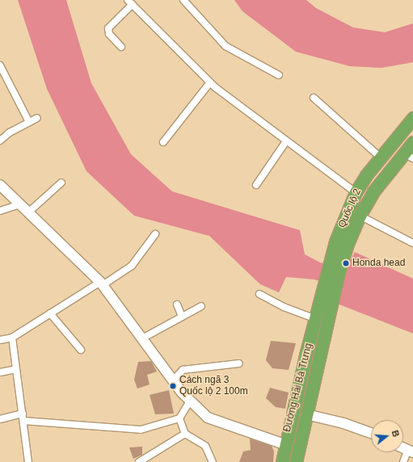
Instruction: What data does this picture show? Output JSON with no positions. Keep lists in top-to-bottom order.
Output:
{
  "streets": {
    "highway": ["Quốc lộ 2", "Đường Hai Bà Trưng"]
  },
  "crossings": [
    ["Quốc lộ 2", "Đường Hai Bà Trưng"]
  ],
  "places": ["Honda head", "Cách ngã 3 Quốc lộ 2 100m"],
  "north": "right"
}
